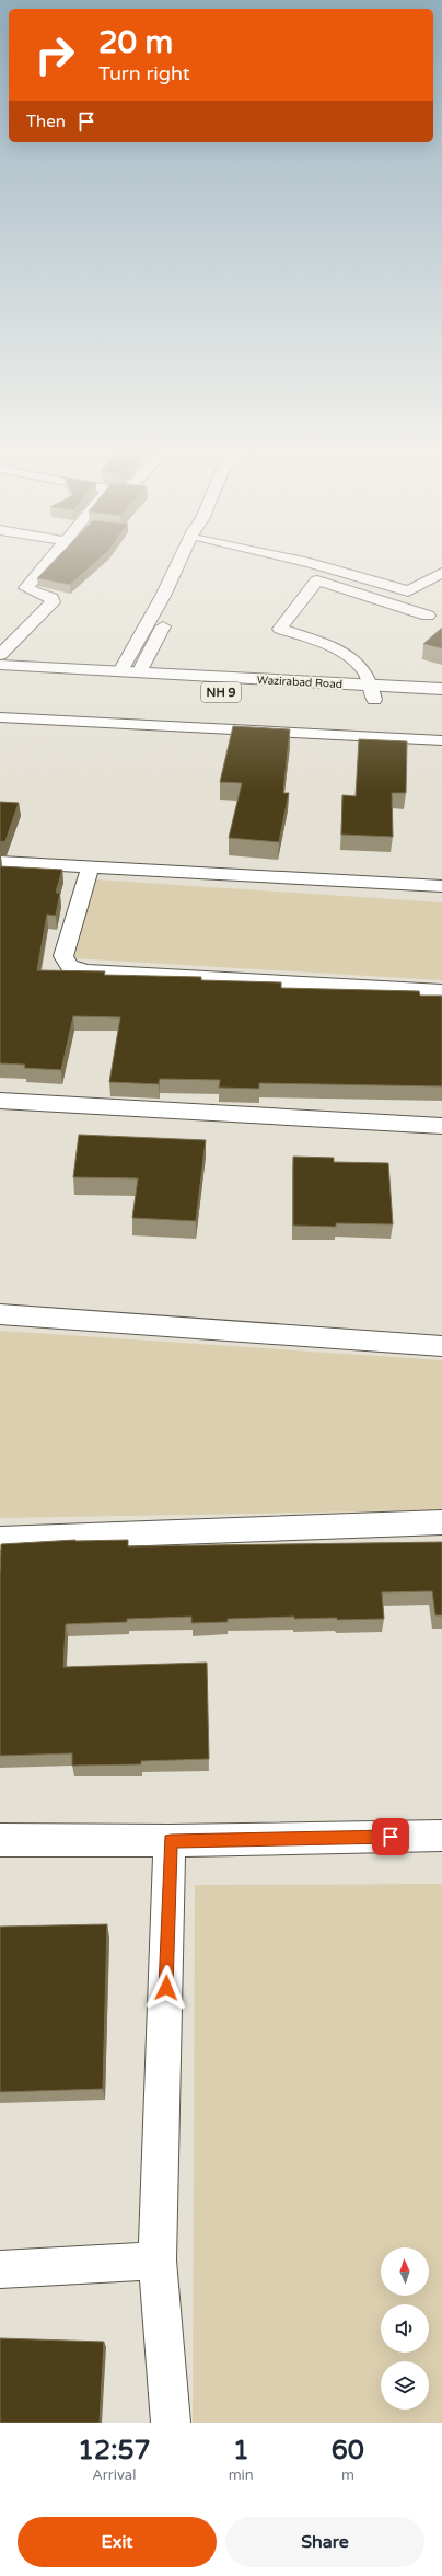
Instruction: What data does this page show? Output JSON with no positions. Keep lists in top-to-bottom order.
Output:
{
  "streets": {
    "highway": ["Wazirabad Road", "NH 9"]
  },
  "north": "top",
  "page": {
    "turn": ["20 m", "Turn right"],
    "then": "Then",
    "eta": [
      "12:57",
      "Arrival",
      "1",
      "min",
      "60",
      "m"
    ],
    "buttons": ["Exit", "Share"]
  }
}
